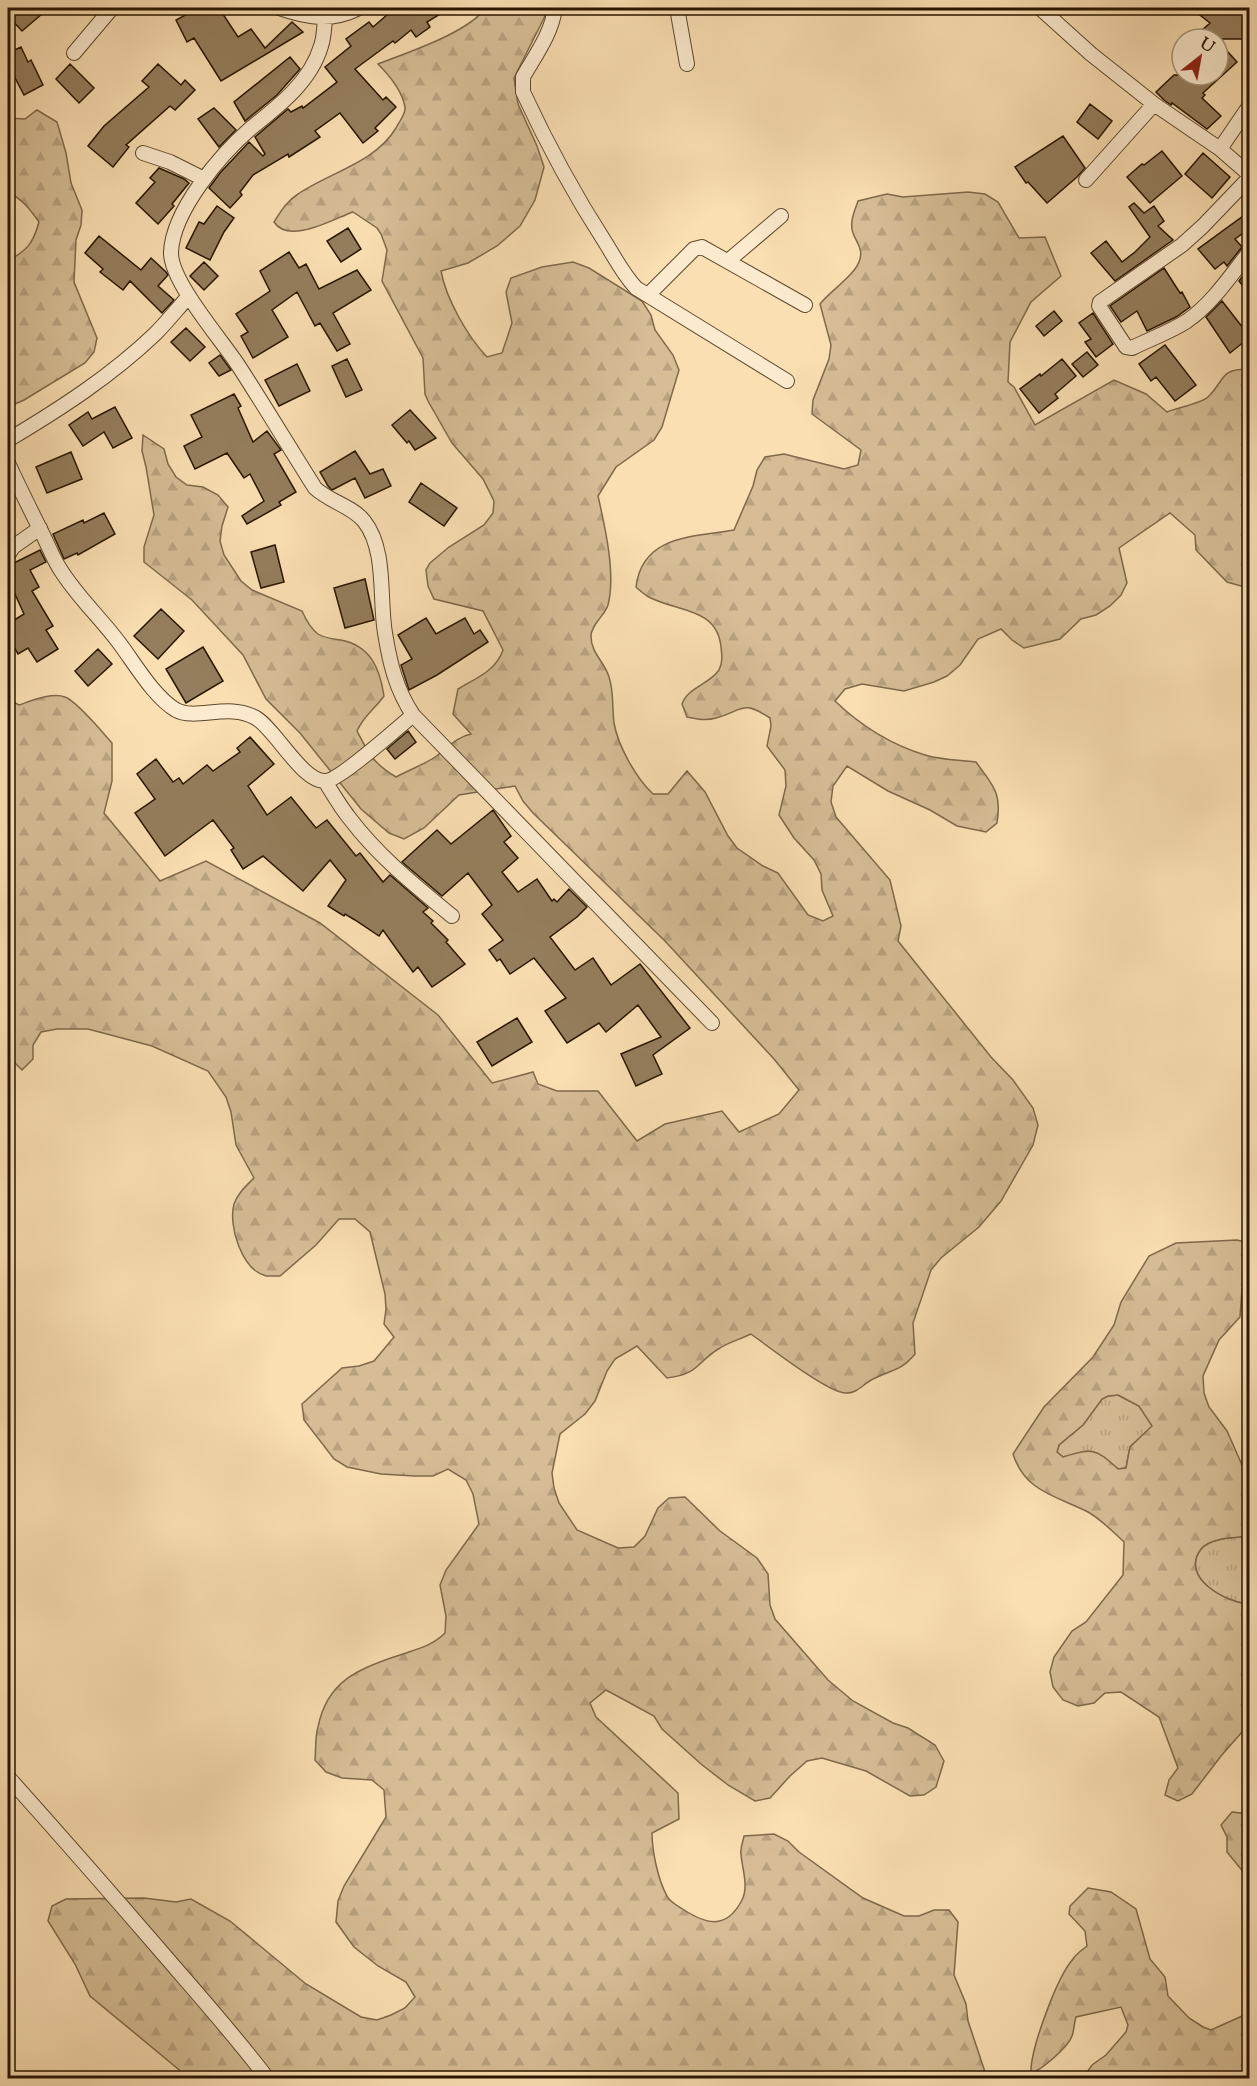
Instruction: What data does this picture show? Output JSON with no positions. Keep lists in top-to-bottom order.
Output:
{
  "north": "top right"
}
